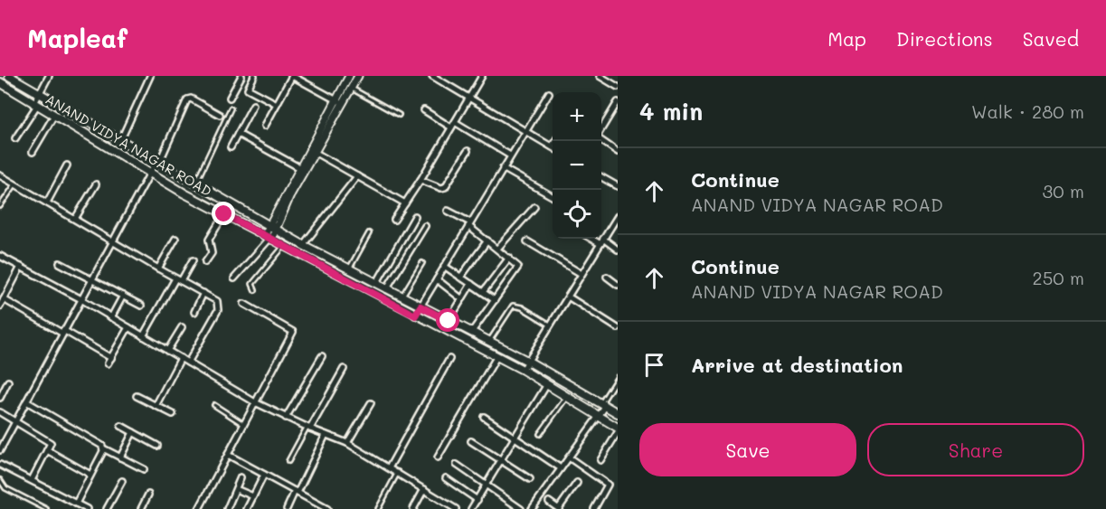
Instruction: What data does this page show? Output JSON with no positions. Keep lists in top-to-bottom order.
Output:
{
  "streets": {
    "main road": ["ANAND VIDYA NAGAR ROAD"]
  },
  "page": {
    "header": "Mapleaf",
    "nav": ["Map", "Directions", "Saved"],
    "heading": ["4 min", "Walk · 280 m"],
    "map_buttons": ["+", "−"],
    "list": [
      ["Continue", "ANAND VIDYA NAGAR ROAD", "30 m"],
      ["Continue", "ANAND VIDYA NAGAR ROAD", "250 m"],
      "Arrive at destination"
    ],
    "buttons": ["Save", "Share"]
  }
}
